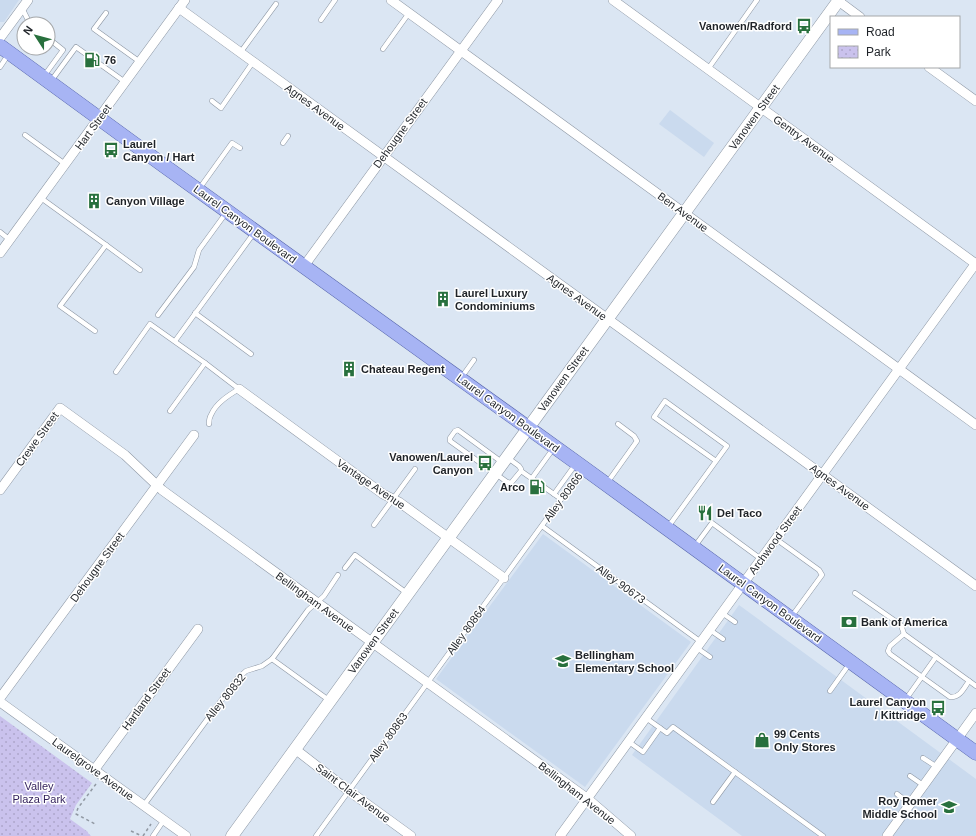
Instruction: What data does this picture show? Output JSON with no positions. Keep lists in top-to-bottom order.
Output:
{
  "streets": {
    "main road": ["Vanowen Street", "Laurel Canyon Boulevard"],
    "street": [
      "Agnes Avenue",
      "Hart Street",
      "Dehougne Street",
      "Gentry Avenue",
      "Ben Avenue",
      "Crewe Street",
      "Vantage Avenue",
      "Archwood Street",
      "Bellingham Avenue",
      "Hartland Street",
      "Laurelgrove Avenue",
      "Saint Clair Avenue"
    ],
    "lane": [
      "Alley 80866",
      "Alley 90673",
      "Alley 80864",
      "Alley 80832",
      "Alley 80863"
    ]
  },
  "crossings": [
    ["Agnes Avenue", "Vanowen Street"],
    ["Agnes Avenue", "Hart Street"],
    ["Agnes Avenue", "Dehougne Street"],
    ["Agnes Avenue", "Archwood Street"],
    ["Vanowen Street", "Gentry Avenue"],
    ["Vanowen Street", "Ben Avenue"],
    ["Vanowen Street", "Laurel Canyon Boulevard"],
    ["Vanowen Street", "Vantage Avenue"],
    ["Vanowen Street", "Bellingham Avenue"],
    ["Vanowen Street", "Saint Clair Avenue"],
    ["Hart Street", "Laurel Canyon Boulevard"],
    ["Dehougne Street", "Ben Avenue"],
    ["Dehougne Street", "Laurel Canyon Boulevard"],
    ["Dehougne Street", "Bellingham Avenue"],
    ["Gentry Avenue", "Archwood Street"],
    ["Ben Avenue", "Archwood Street"],
    ["Laurel Canyon Boulevard", "Alley 80866"],
    ["Laurel Canyon Boulevard", "Archwood Street"],
    ["Crewe Street", "Bellingham Avenue"],
    ["Vantage Avenue", "Alley 80866"],
    ["Vantage Avenue", "Alley 80864"],
    ["Alley 80866", "Alley 90673"],
    ["Alley 80866", "Alley 80864"],
    ["Archwood Street", "Alley 90673"],
    ["Archwood Street", "Bellingham Avenue"],
    ["Bellingham Avenue", "Alley 80864"],
    ["Bellingham Avenue", "Alley 80832"],
    ["Bellingham Avenue", "Alley 80863"],
    ["Alley 80864", "Alley 80863"],
    ["Alley 80832", "Laurelgrove Avenue"],
    ["Hartland Street", "Laurelgrove Avenue"],
    ["Alley 80863", "Saint Clair Avenue"]
  ],
  "parks": ["Valley Plaza Park"],
  "places": {
    "bus stop": [
      "Vanowen/Radford",
      "Laurel Canyon / Hart",
      "Vanowen/Laurel Canyon",
      "Laurel Canyon / Kittridge"
    ],
    "fuel station": ["76", "Arco"],
    "building": ["Canyon Village", "Laurel Luxury Condominiums", "Chateau Regent"],
    "restaurant": ["Del Taco"],
    "bank": ["Bank of America"],
    "school or university": ["Bellingham Elementary School", "Roy Romer Middle School"],
    "shop": ["99 Cents Only Stores"]
  },
  "legend": ["Road", "Park"],
  "north": "top left"
}
